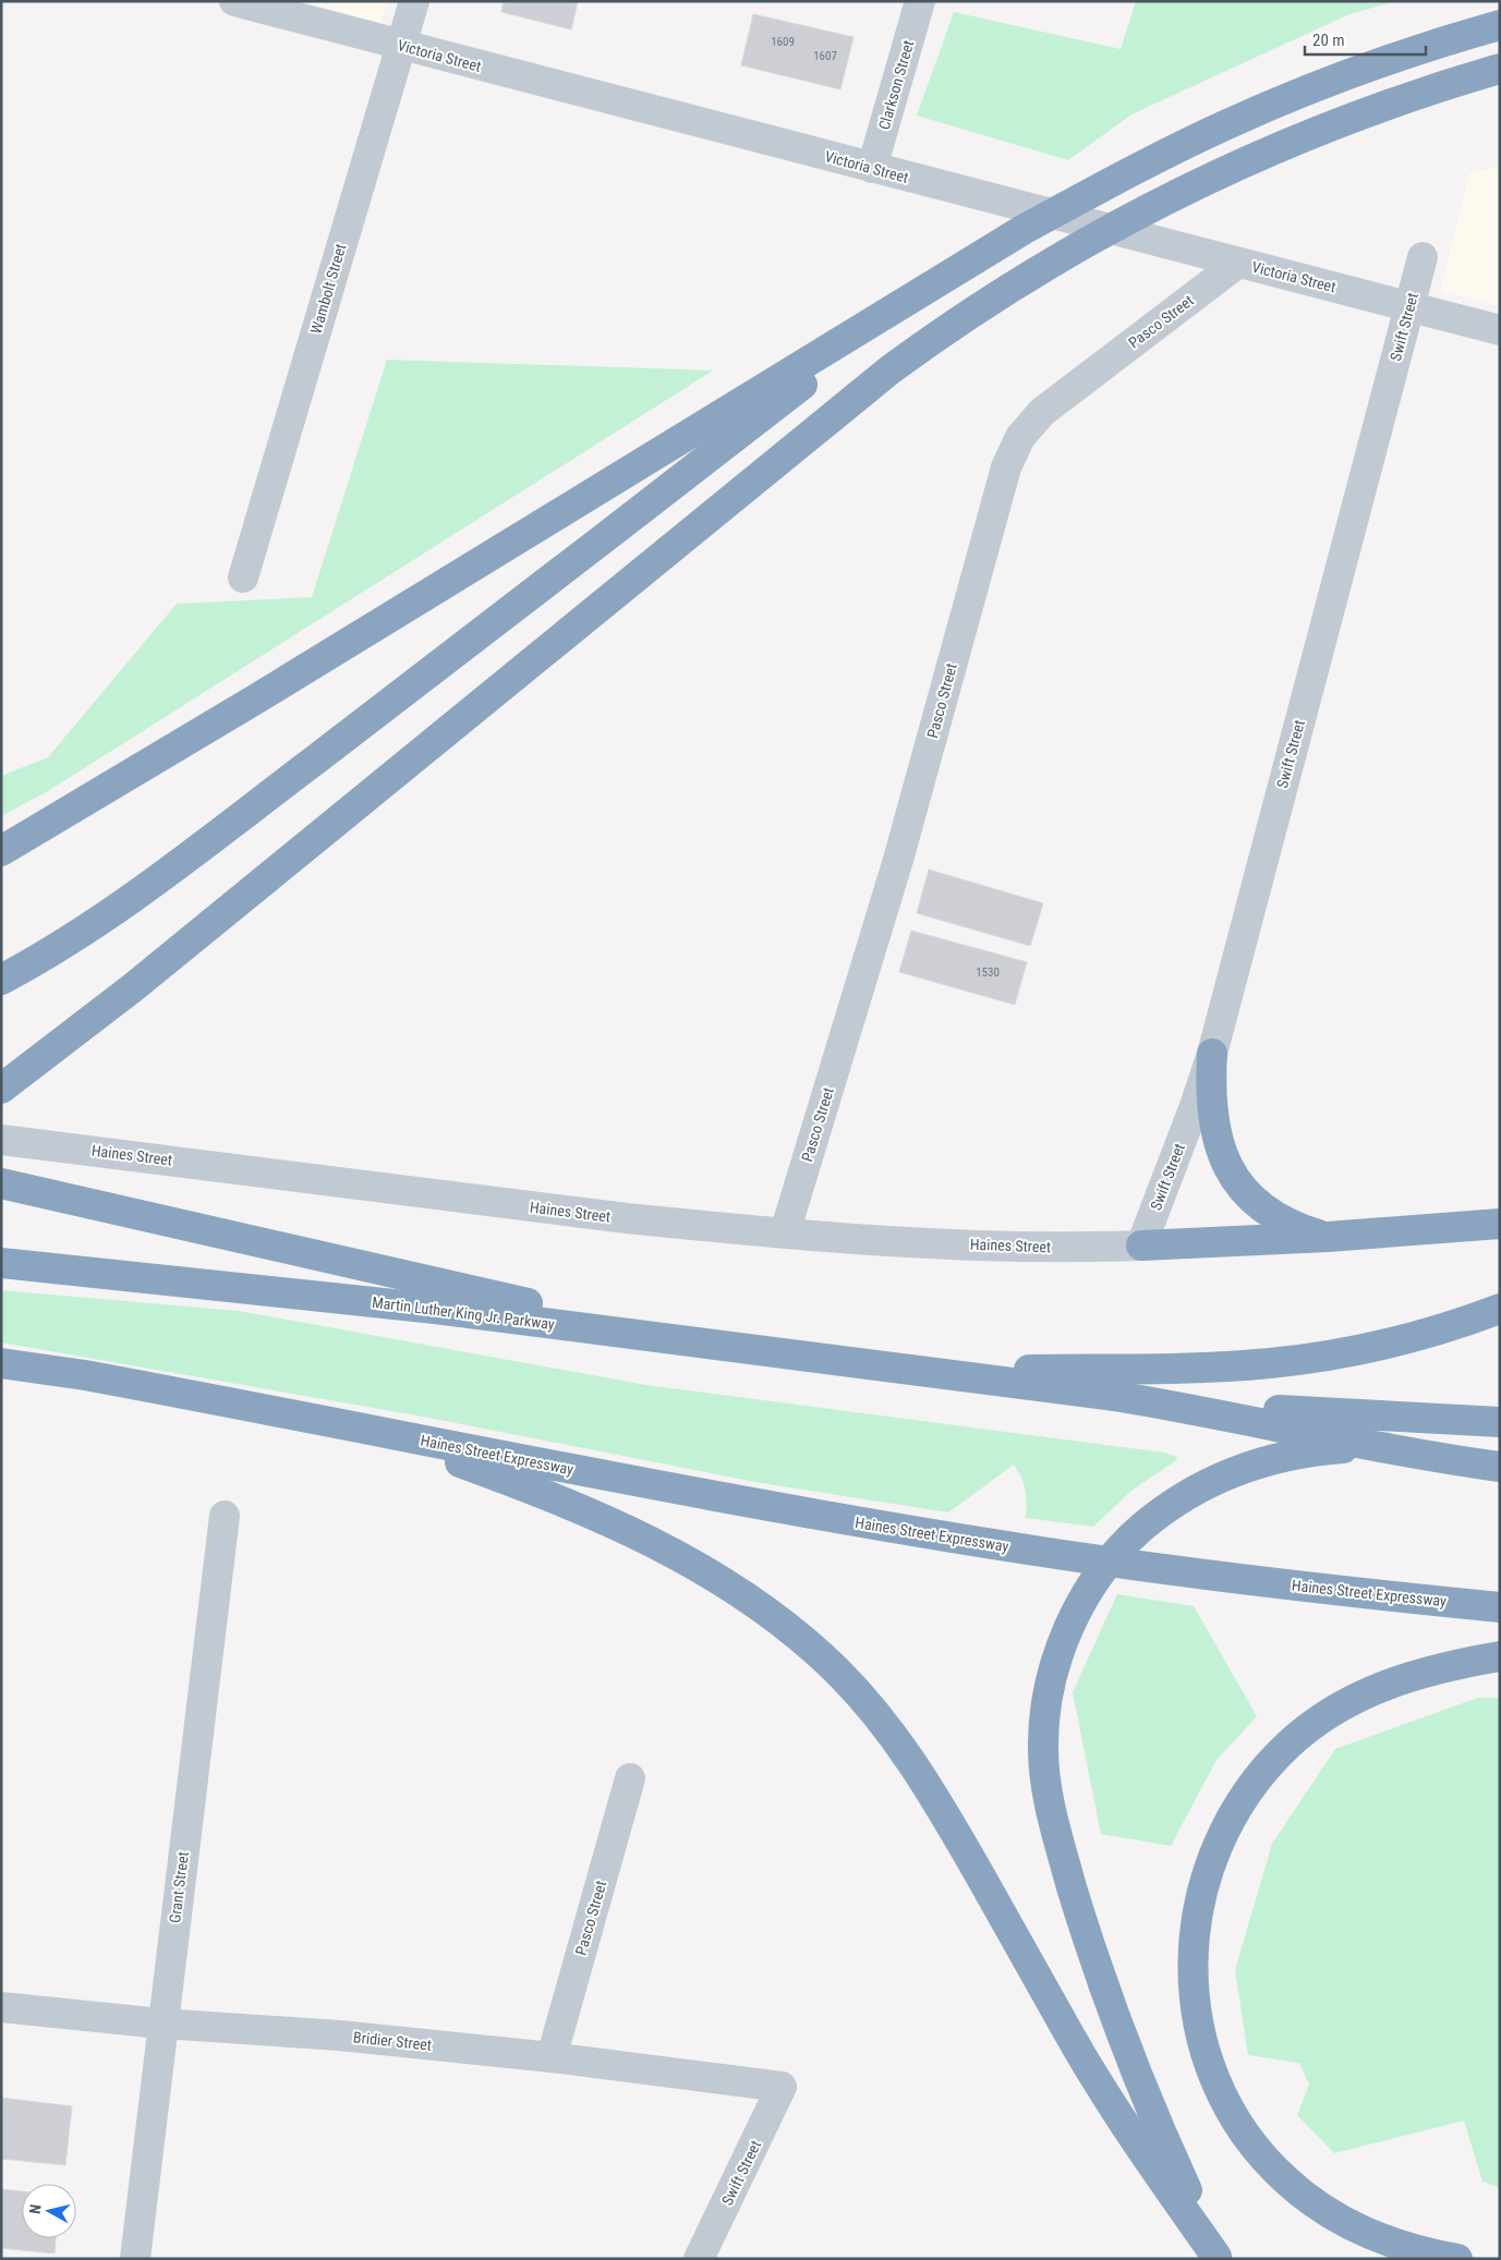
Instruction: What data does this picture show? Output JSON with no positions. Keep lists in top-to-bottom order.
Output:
{
  "streets": {
    "highway": ["Martin Luther King Jr. Parkway", "Haines Street Expressway"],
    "street": [
      "Victoria Street",
      "Clarkson Street",
      "Wambolt Street",
      "Pasco Street",
      "Swift Street",
      "Haines Street",
      "Grant Street",
      "Bridier Street"
    ]
  },
  "crossings": [
    ["Victoria Street", "Clarkson Street"],
    ["Victoria Street", "Wambolt Street"],
    ["Victoria Street", "Pasco Street"],
    ["Victoria Street", "Swift Street"],
    ["Pasco Street", "Haines Street"],
    ["Pasco Street", "Bridier Street"],
    ["Swift Street", "Haines Street"],
    ["Swift Street", "Bridier Street"],
    ["Grant Street", "Bridier Street"]
  ],
  "house_numbers": ["1609", "1607", "1530"],
  "scale_bar": "20 m",
  "north": "left"
}
